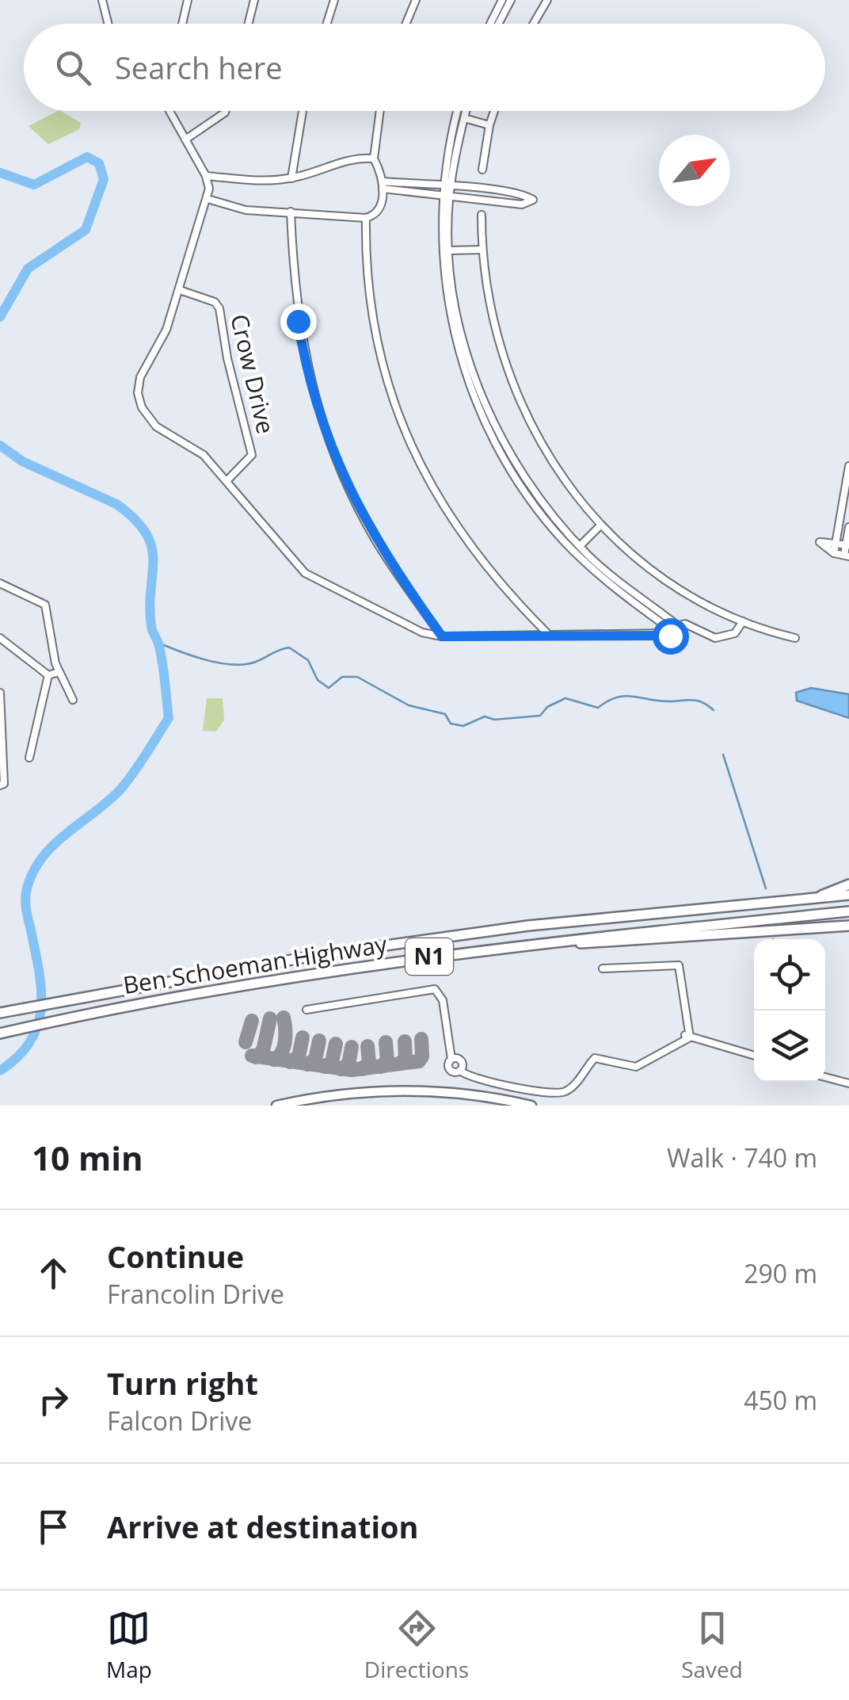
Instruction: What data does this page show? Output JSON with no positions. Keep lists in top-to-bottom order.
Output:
{
  "streets": {
    "highway": ["N1", "Ben Schoeman Highway"],
    "street": ["Crow Drive"]
  },
  "north": "top right",
  "page": {
    "search": "Search here",
    "heading": ["10 min", "Walk · 740 m"],
    "list": [
      ["Continue", "Francolin Drive", "290 m"],
      ["Turn right", "Falcon Drive", "450 m"],
      "Arrive at destination"
    ],
    "nav": ["Map", "Directions", "Saved"]
  }
}
